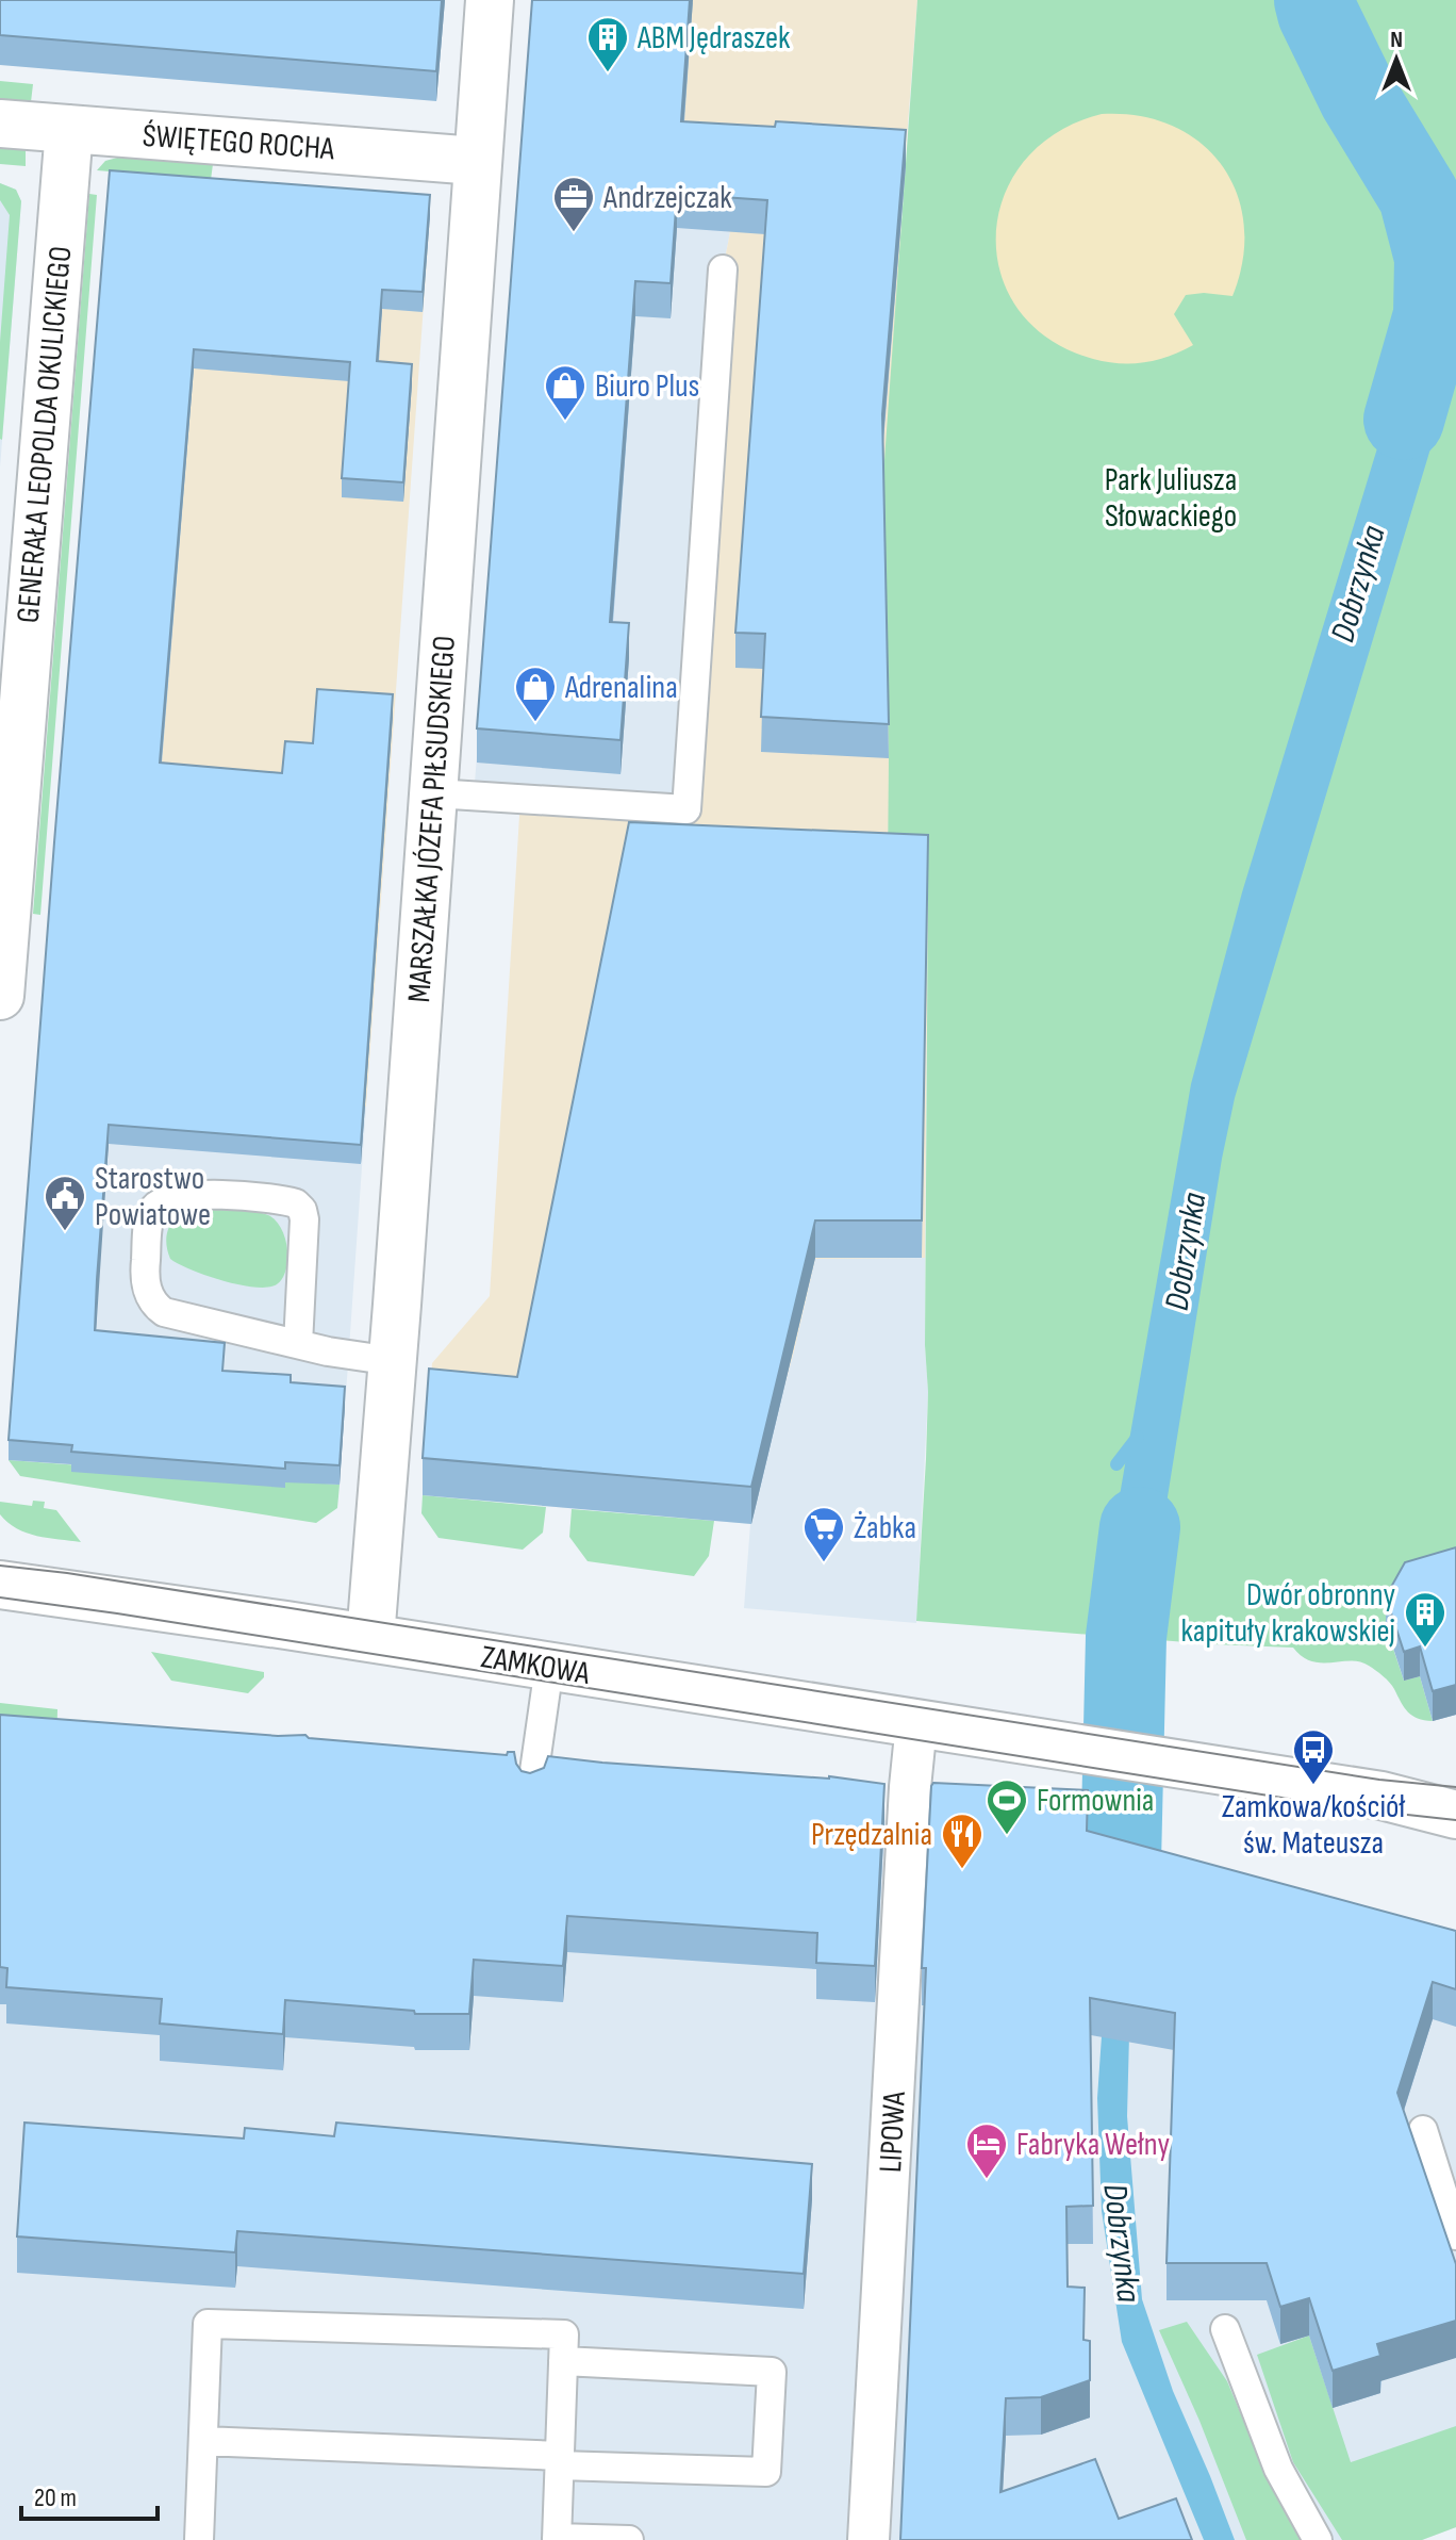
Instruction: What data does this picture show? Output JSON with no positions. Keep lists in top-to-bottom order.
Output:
{
  "streets": {
    "street": [
      "ŚWIĘTEGO ROCHA",
      "GENERAŁA LEOPOLDA OKULICKIEGO",
      "MARSZAŁKA JÓZEFA PIŁSUDSKIEGO",
      "ZAMKOWA",
      "LIPOWA"
    ]
  },
  "crossings": [
    ["ŚWIĘTEGO ROCHA", "GENERAŁA LEOPOLDA OKULICKIEGO"],
    ["ŚWIĘTEGO ROCHA", "MARSZAŁKA JÓZEFA PIŁSUDSKIEGO"],
    ["MARSZAŁKA JÓZEFA PIŁSUDSKIEGO", "ZAMKOWA"],
    ["ZAMKOWA", "LIPOWA"]
  ],
  "water": ["Dobrzynka"],
  "parks": ["Park Juliusza Słowackiego"],
  "places": {
    "building": ["ABM Jędraszek", "Dwór obronny kapituły krakowskiej"],
    "office": ["Andrzejczak"],
    "shop": ["Biuro Plus", "Adrenalina"],
    "public building": ["Starostwo Powiatowe"],
    "supermarket": ["Żabka"],
    "bus stop": ["Zamkowa/kościół św. Mateusza"],
    "sports": ["Formownia"],
    "restaurant": ["Przędzalnia"],
    "hotel": ["Fabryka Wełny"]
  },
  "scale_bar": "20 m",
  "north": "top"
}
